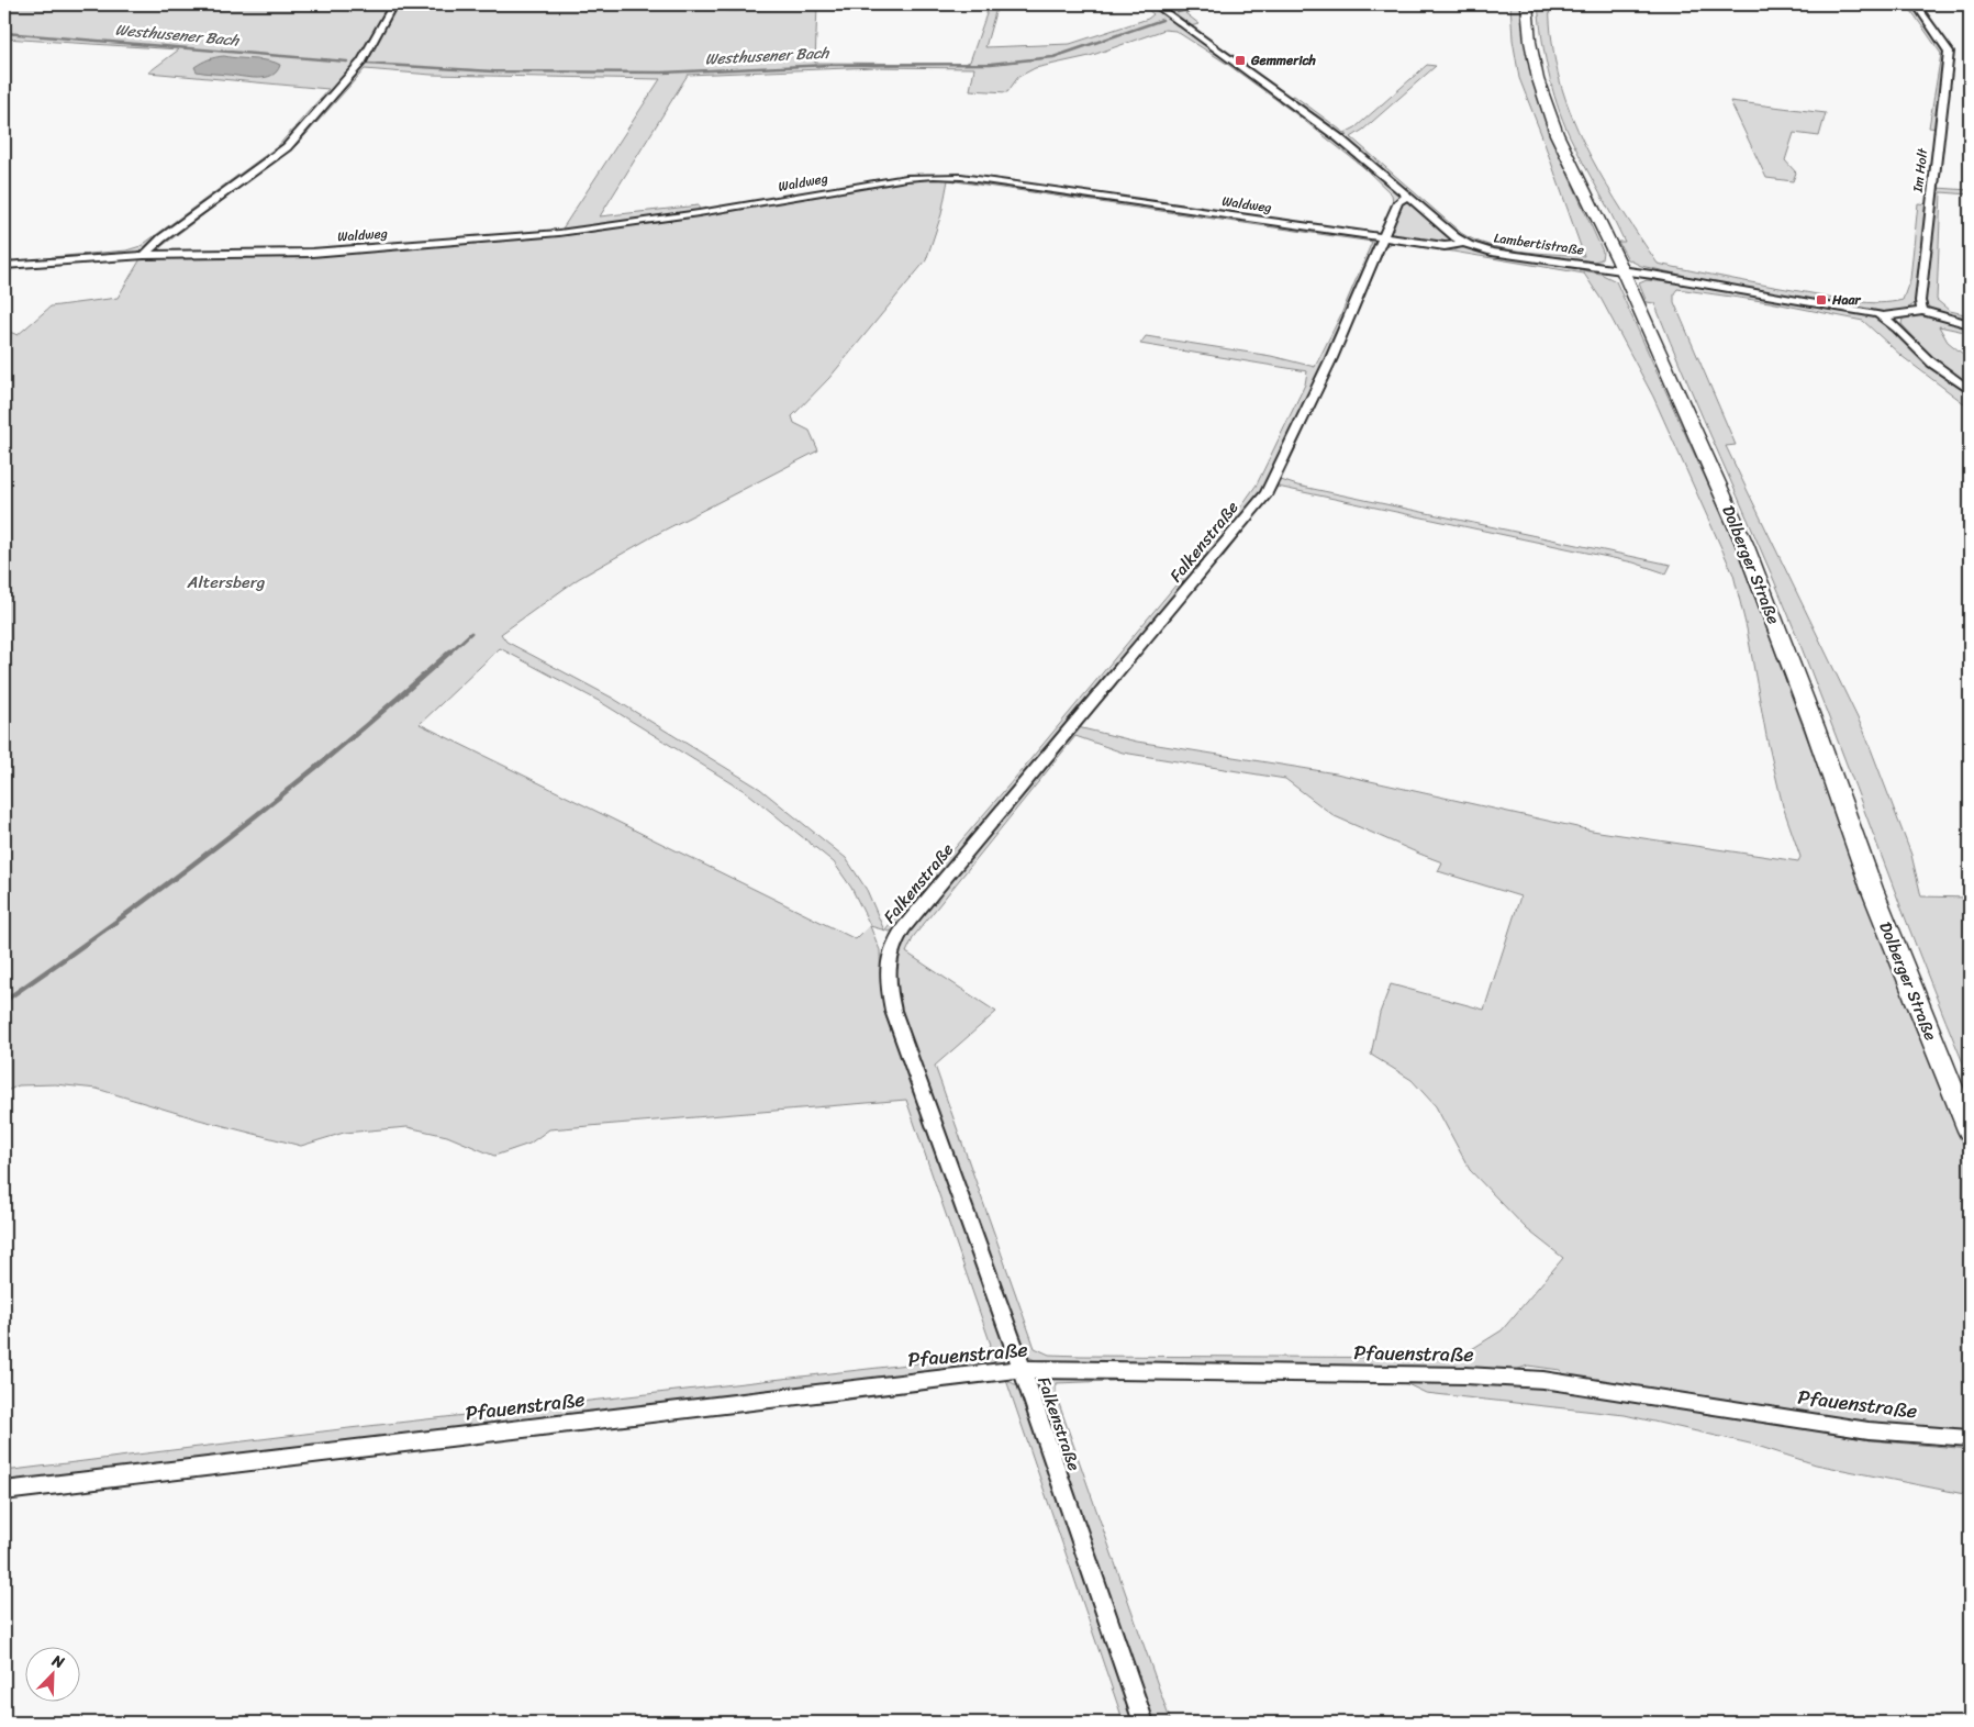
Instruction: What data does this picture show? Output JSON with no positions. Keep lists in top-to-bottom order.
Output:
{
  "streets": {
    "main road": ["Dolberger Straße"],
    "street": [
      "Im Holt",
      "Waldweg",
      "Lambertistraße",
      "Falkenstraße",
      "Pfauenstraße"
    ]
  },
  "crossings": [
    ["Waldweg", "Lambertistraße"],
    ["Waldweg", "Falkenstraße"],
    ["Lambertistraße", "Falkenstraße"],
    ["Lambertistraße", "Dolberger Straße"],
    ["Falkenstraße", "Pfauenstraße"]
  ],
  "water": ["Westhusener Bach"],
  "parks": ["Altersberg"],
  "places": {
    "transit": ["Gemmerich", "Haar"]
  },
  "north": "top right"
}
